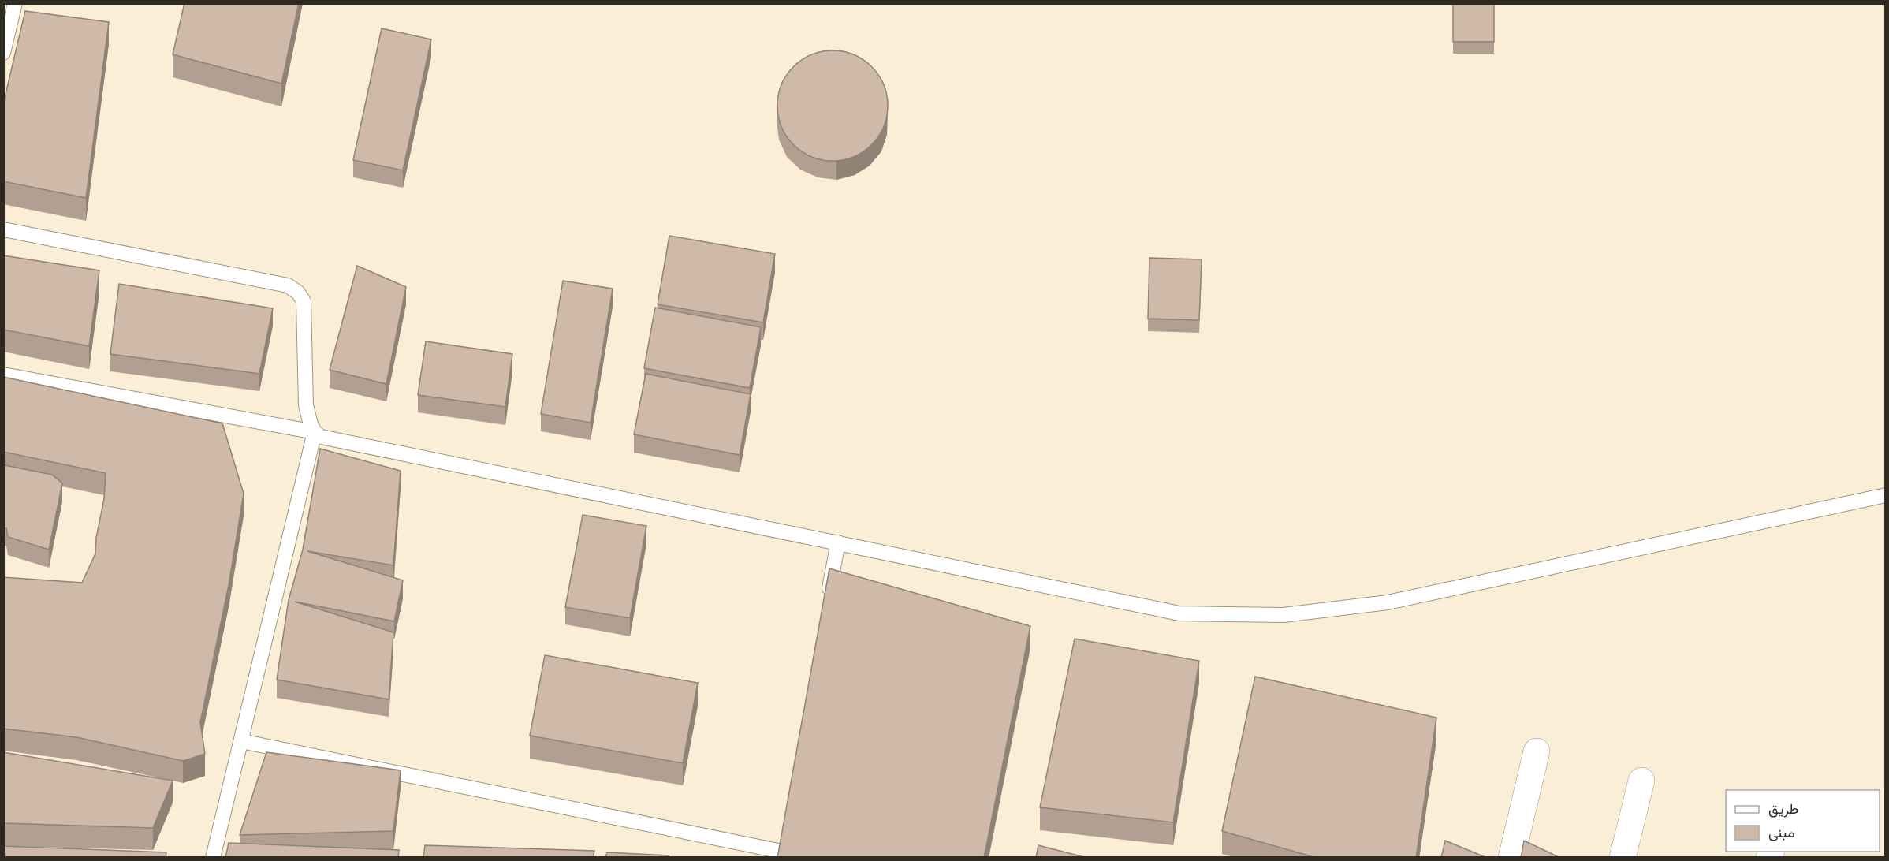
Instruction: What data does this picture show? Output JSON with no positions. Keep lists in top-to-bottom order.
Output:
{
  "legend": ["طريق", "مبنى"]
}
